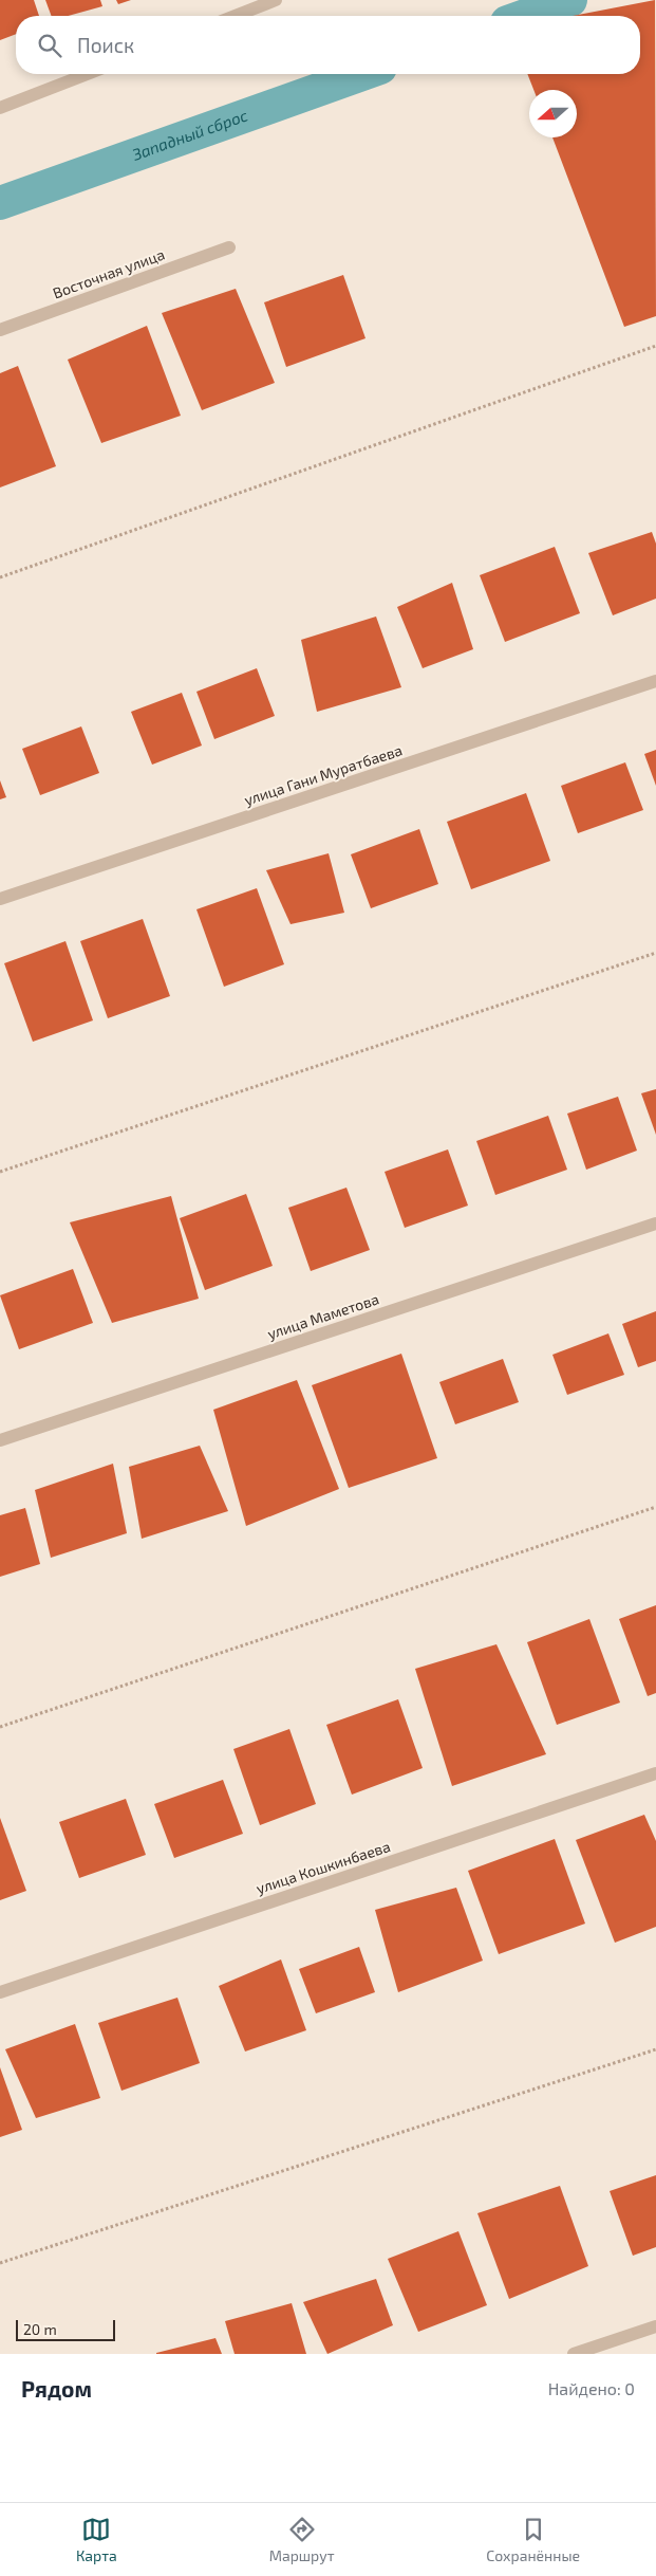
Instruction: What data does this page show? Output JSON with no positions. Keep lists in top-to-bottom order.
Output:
{
  "streets": {
    "street": [
      "Восточная улица",
      "улица Гани Муратбаева",
      "улица Маметова",
      "улица Кошкинбаева"
    ]
  },
  "water": ["Западный сброс"],
  "scale_bar": "20 m",
  "north": "left",
  "page": {
    "search": "Поиск",
    "scale": "20 m",
    "heading": ["Рядом", "Найдено: 0"],
    "nav": ["Карта", "Маршрут", "Сохранённые"]
  }
}
